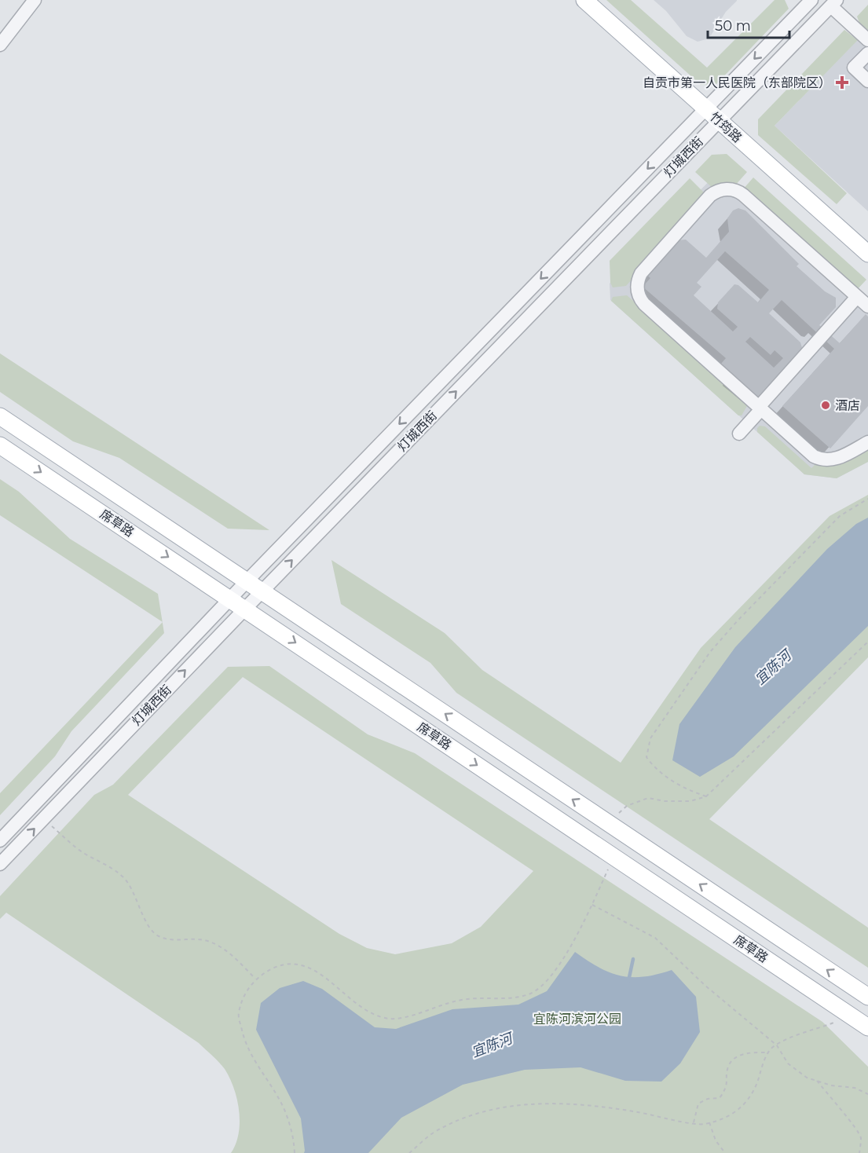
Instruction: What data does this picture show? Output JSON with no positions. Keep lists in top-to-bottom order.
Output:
{
  "streets": {
    "main road": ["竹筠路", "席草路"],
    "street": ["灯城西街"]
  },
  "crossings": [
    ["竹筠路", "灯城西街"],
    ["灯城西街", "席草路"]
  ],
  "water": ["宜陈河"],
  "parks": ["宜陈河滨河公园"],
  "places": {
    "health": ["自贡市第一人民医院（东部院区）"],
    "other": ["酒店"]
  },
  "scale_bar": "50 m"
}
